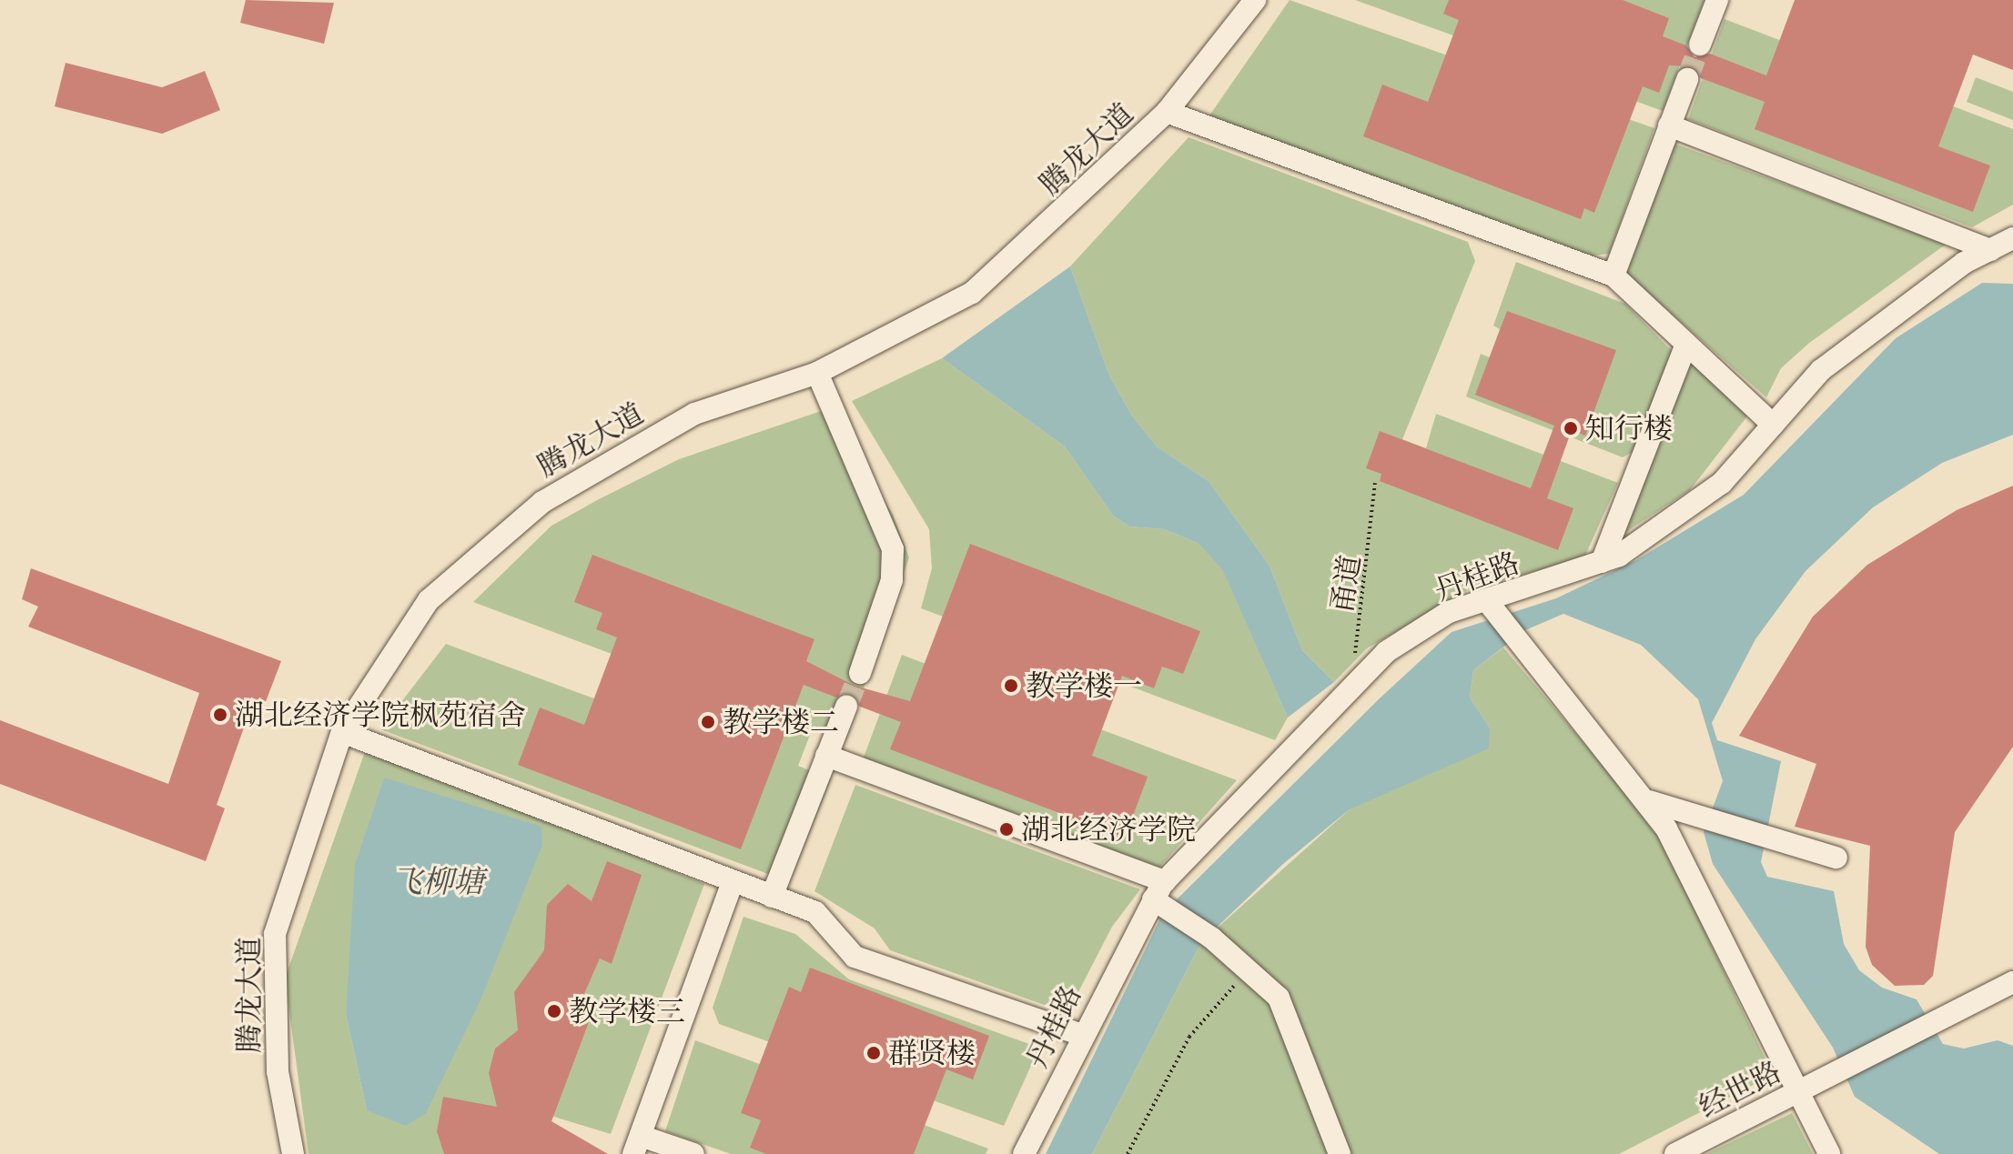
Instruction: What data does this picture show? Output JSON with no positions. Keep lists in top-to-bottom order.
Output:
{
  "streets": {
    "street": ["腾龙大道", "丹桂路", "经世路"],
    "path": ["甬道"]
  },
  "crossings": [
    ["丹桂路", "甬道"]
  ],
  "water": ["飞柳塘"],
  "places": [
    "知行楼",
    "教学楼一",
    "湖北经济学院枫苑宿舍",
    "教学楼二",
    "湖北经济学院",
    "教学楼三",
    "群贤楼"
  ]
}
